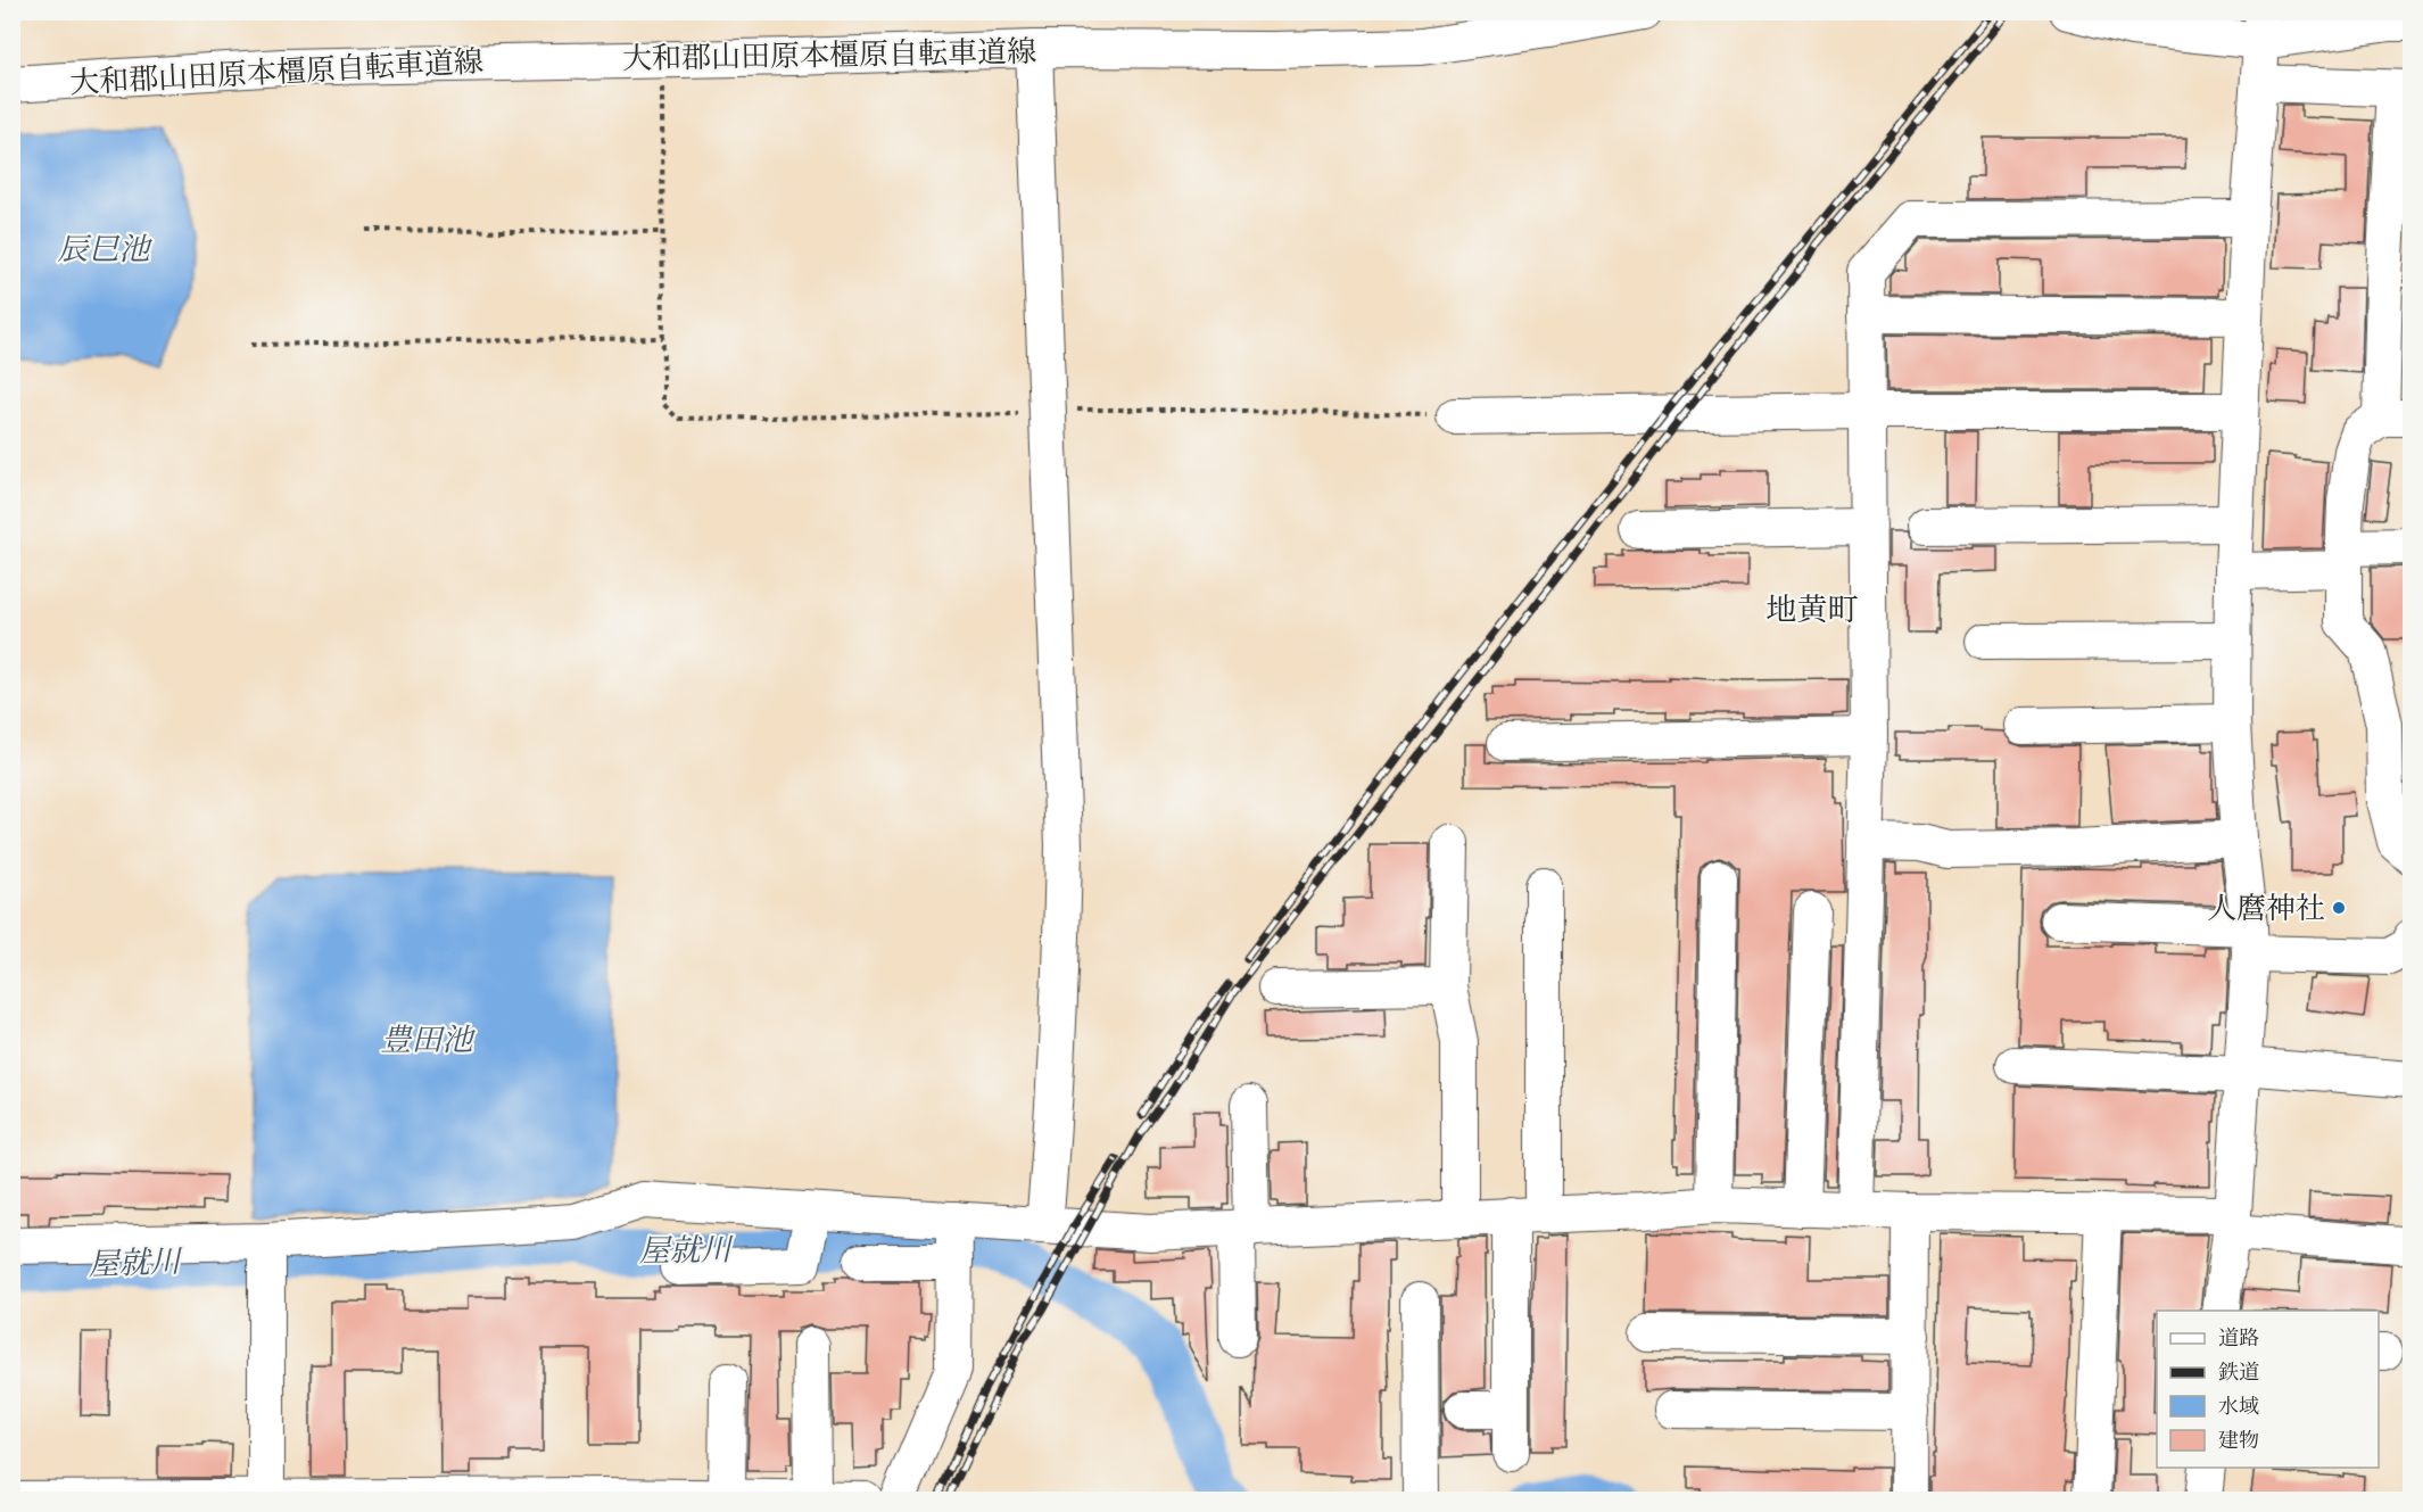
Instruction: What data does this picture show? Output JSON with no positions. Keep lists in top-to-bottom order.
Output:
{
  "streets": {
    "street": ["大和郡山田原本橿原自転車道線"]
  },
  "districts": ["地黄町"],
  "water": ["辰巳池", "豊田池", "屋就川"],
  "places": ["人麿神社"],
  "legend": [
    "道路",
    "鉄道",
    "水域",
    "建物"
  ]
}
